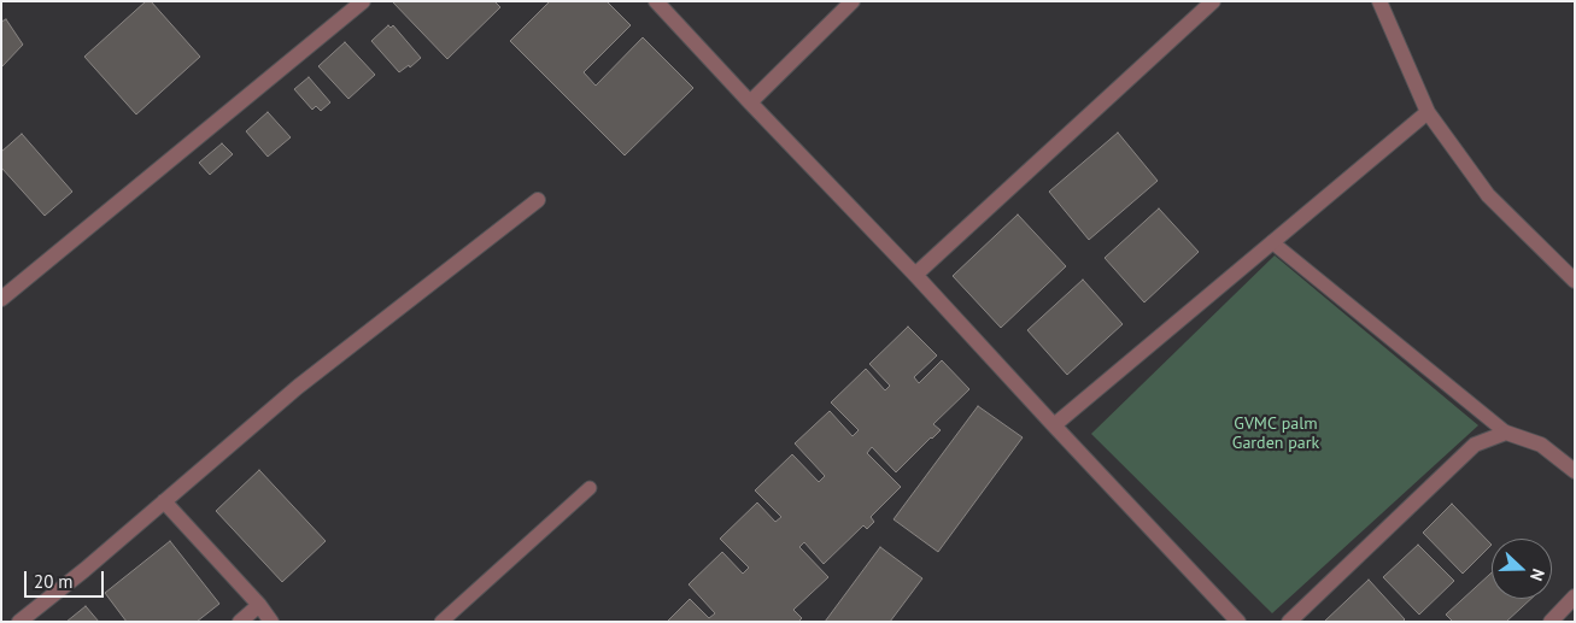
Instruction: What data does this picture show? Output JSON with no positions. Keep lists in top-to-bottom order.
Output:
{
  "parks": ["GVMC palm Garden park"],
  "scale_bar": "20 m",
  "north": "right"
}
